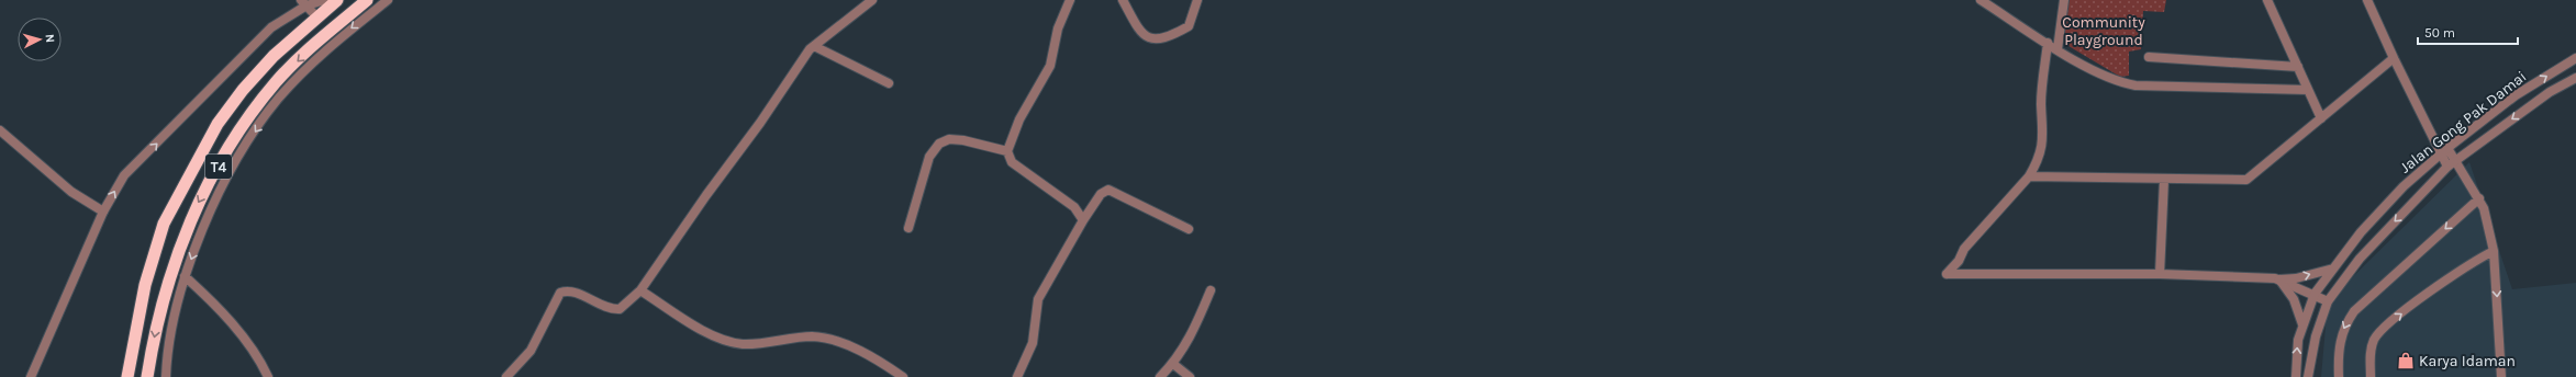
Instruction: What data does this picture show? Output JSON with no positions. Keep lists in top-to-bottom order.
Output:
{
  "streets": {
    "highway": ["T4"],
    "street": ["Jalan Gong Pak Damai"]
  },
  "parks": ["Community Playground"],
  "places": {
    "shop": ["Karya Idaman"]
  },
  "scale_bar": "50 m",
  "north": "right"
}
